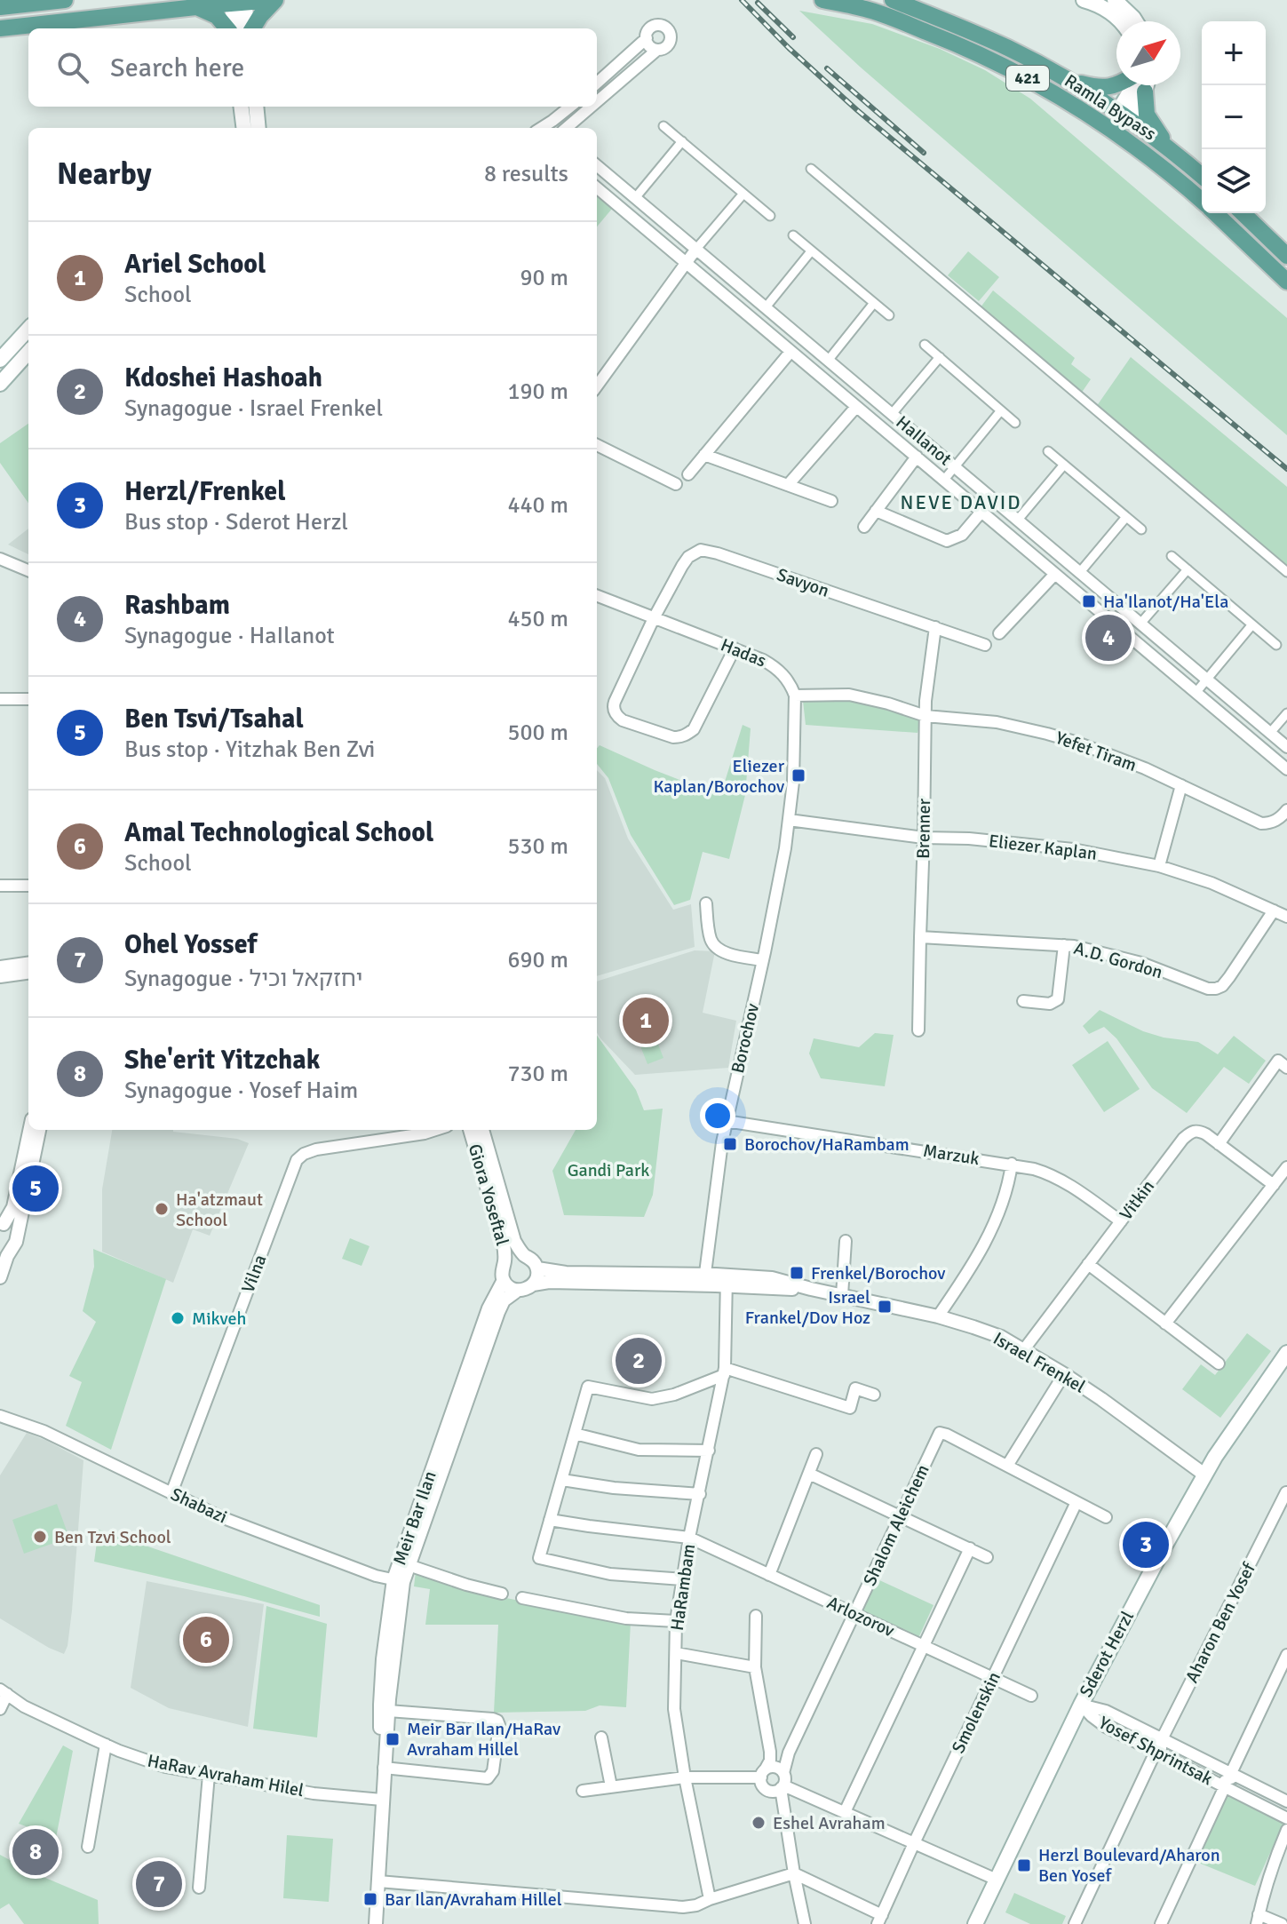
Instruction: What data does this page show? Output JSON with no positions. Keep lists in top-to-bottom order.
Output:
{
  "streets": {
    "main road": ["421", "Ramla Bypass", "Sderot Herzl"],
    "street": [
      "HaIlanot",
      "Savyon",
      "Hadas",
      "Yefet Tiram",
      "Brenner",
      "Eliezer Kaplan",
      "A.D. Gordon",
      "Borochov",
      "Marzuk",
      "Giora Yoseftal",
      "Vitkin",
      "Vilna",
      "Israel Frenkel",
      "Shabazi",
      "Meir Bar Ilan",
      "Shalom Aleichem",
      "HaRambam",
      "Arlozorov",
      "Aharon Ben Yosef",
      "Smolenskin",
      "Yosef Shprintsak",
      "HaRav Avraham Hilel"
    ]
  },
  "crossings": [
    ["Savyon", "Hadas"],
    ["Savyon", "Brenner"],
    ["Hadas", "Borochov"],
    ["Yefet Tiram", "Brenner"],
    ["Brenner", "Eliezer Kaplan"],
    ["Brenner", "A.D. Gordon"],
    ["Eliezer Kaplan", "A.D. Gordon"],
    ["Eliezer Kaplan", "Borochov"],
    ["Borochov", "Marzuk"],
    ["Borochov", "Israel Frenkel"],
    ["Marzuk", "Vitkin"],
    ["Giora Yoseftal", "Israel Frenkel"],
    ["Giora Yoseftal", "Meir Bar Ilan"],
    ["Vitkin", "Israel Frenkel"],
    ["Vilna", "Shabazi"],
    ["Israel Frenkel", "Meir Bar Ilan"],
    ["Israel Frenkel", "HaRambam"],
    ["Israel Frenkel", "Sderot Herzl"],
    ["Shabazi", "Meir Bar Ilan"],
    ["Meir Bar Ilan", "HaRav Avraham Hilel"],
    ["Shalom Aleichem", "Arlozorov"],
    ["HaRambam", "Arlozorov"],
    ["Arlozorov", "Smolenskin"],
    ["Aharon Ben Yosef", "Yosef Shprintsak"],
    ["Sderot Herzl", "Yosef Shprintsak"]
  ],
  "districts": ["NEVE DAVID"],
  "parks": ["Gandi Park"],
  "places": {
    "transit": [
      "Ha'Ilanot/Ha'Ela",
      "Eliezer Kaplan/Borochov",
      "Borochov/HaRambam",
      "Frenkel/Borochov",
      "Israel Frankel/Dov Hoz",
      "Meir Bar Ilan/HaRav Avraham Hillel",
      "Herzl Boulevard/Aharon Ben Yosef",
      "Bar Ilan/Avraham Hillel"
    ],
    "other": [
      "Ha'atzmaut School",
      "Mikveh",
      "Ben Tzvi School",
      "Eshel Avraham"
    ]
  },
  "north": "top right",
  "page": {
    "map_buttons": ["+", "−"],
    "search": "Search here",
    "heading": ["Nearby", "8 results"],
    "list": [
      {
        "mark": "1",
        "name": "Ariel School",
        "note": "School",
        "value": "90 m"
      },
      {
        "mark": "2",
        "name": "Kdoshei Hashoah",
        "note": "Synagogue · Israel Frenkel",
        "value": "190 m"
      },
      {
        "mark": "3",
        "name": "Herzl/Frenkel",
        "note": "Bus stop · Sderot Herzl",
        "value": "440 m"
      },
      {
        "mark": "4",
        "name": "Rashbam",
        "note": "Synagogue · HaIlanot",
        "value": "450 m"
      },
      {
        "mark": "5",
        "name": "Ben Tsvi/Tsahal",
        "note": "Bus stop · Yitzhak Ben Zvi",
        "value": "500 m"
      },
      {
        "mark": "6",
        "name": "Amal Technological School",
        "note": "School",
        "value": "530 m"
      },
      {
        "mark": "7",
        "name": "Ohel Yossef",
        "note": "Synagogue · יחזקאל וכיל",
        "value": "690 m"
      },
      {
        "mark": "8",
        "name": "She'erit Yitzchak",
        "note": "Synagogue · Yosef Haim",
        "value": "730 m"
      }
    ],
    "pins": [
      "4",
      "1",
      "5",
      "2",
      "3",
      "6",
      "8",
      "7"
    ]
  }
}
